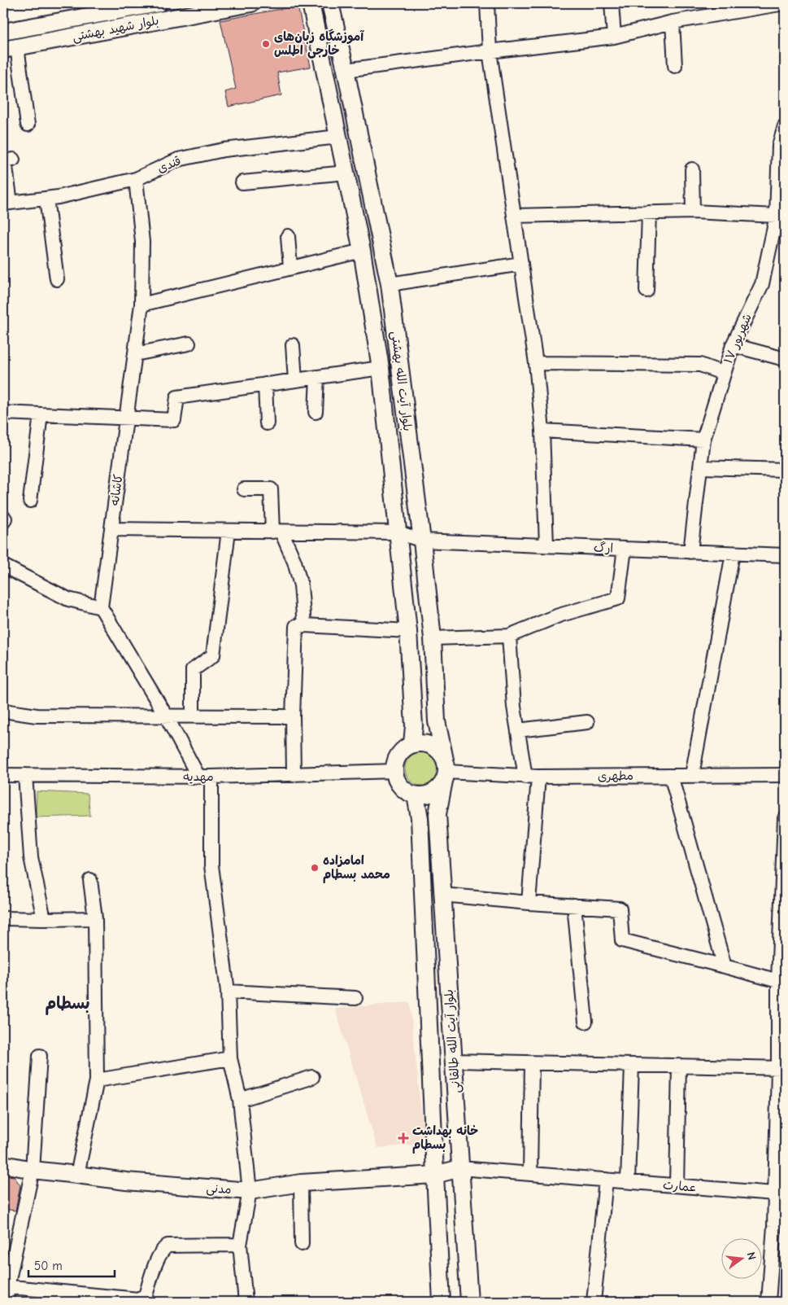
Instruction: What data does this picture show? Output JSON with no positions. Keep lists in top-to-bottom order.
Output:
{
  "streets": {
    "street": [
      "بلوار شهید بهشتی",
      "قندی",
      "۱۷ شهریور",
      "بلوار آیت الله بهشتی",
      "کاشانه",
      "ارگ",
      "مطهری",
      "مهدیه",
      "بلوار آیت الله طالقانی",
      "عمارت",
      "مدنی"
    ]
  },
  "crossings": [
    ["قندی", "بلوار آیت الله بهشتی"],
    ["قندی", "کاشانه"],
    ["۱۷ شهریور", "ارگ"],
    ["بلوار آیت الله بهشتی", "ارگ"],
    ["بلوار آیت الله بهشتی", "مطهری"],
    ["بلوار آیت الله بهشتی", "مهدیه"],
    ["بلوار آیت الله بهشتی", "بلوار آیت الله طالقانی"],
    ["کاشانه", "ارگ"],
    ["مطهری", "مهدیه"],
    ["مطهری", "بلوار آیت الله طالقانی"],
    ["مهدیه", "بلوار آیت الله طالقانی"],
    ["بلوار آیت الله طالقانی", "عمارت"],
    ["بلوار آیت الله طالقانی", "مدنی"],
    ["عمارت", "مدنی"]
  ],
  "districts": ["بسطام"],
  "places": {
    "other": ["آموزشگاه زبان‌های خارجی اطلس", "امامزاده محمد بسطام"],
    "health": ["خانه بهداشت بسطام"]
  },
  "scale_bar": "50 m",
  "north": "right"
}
